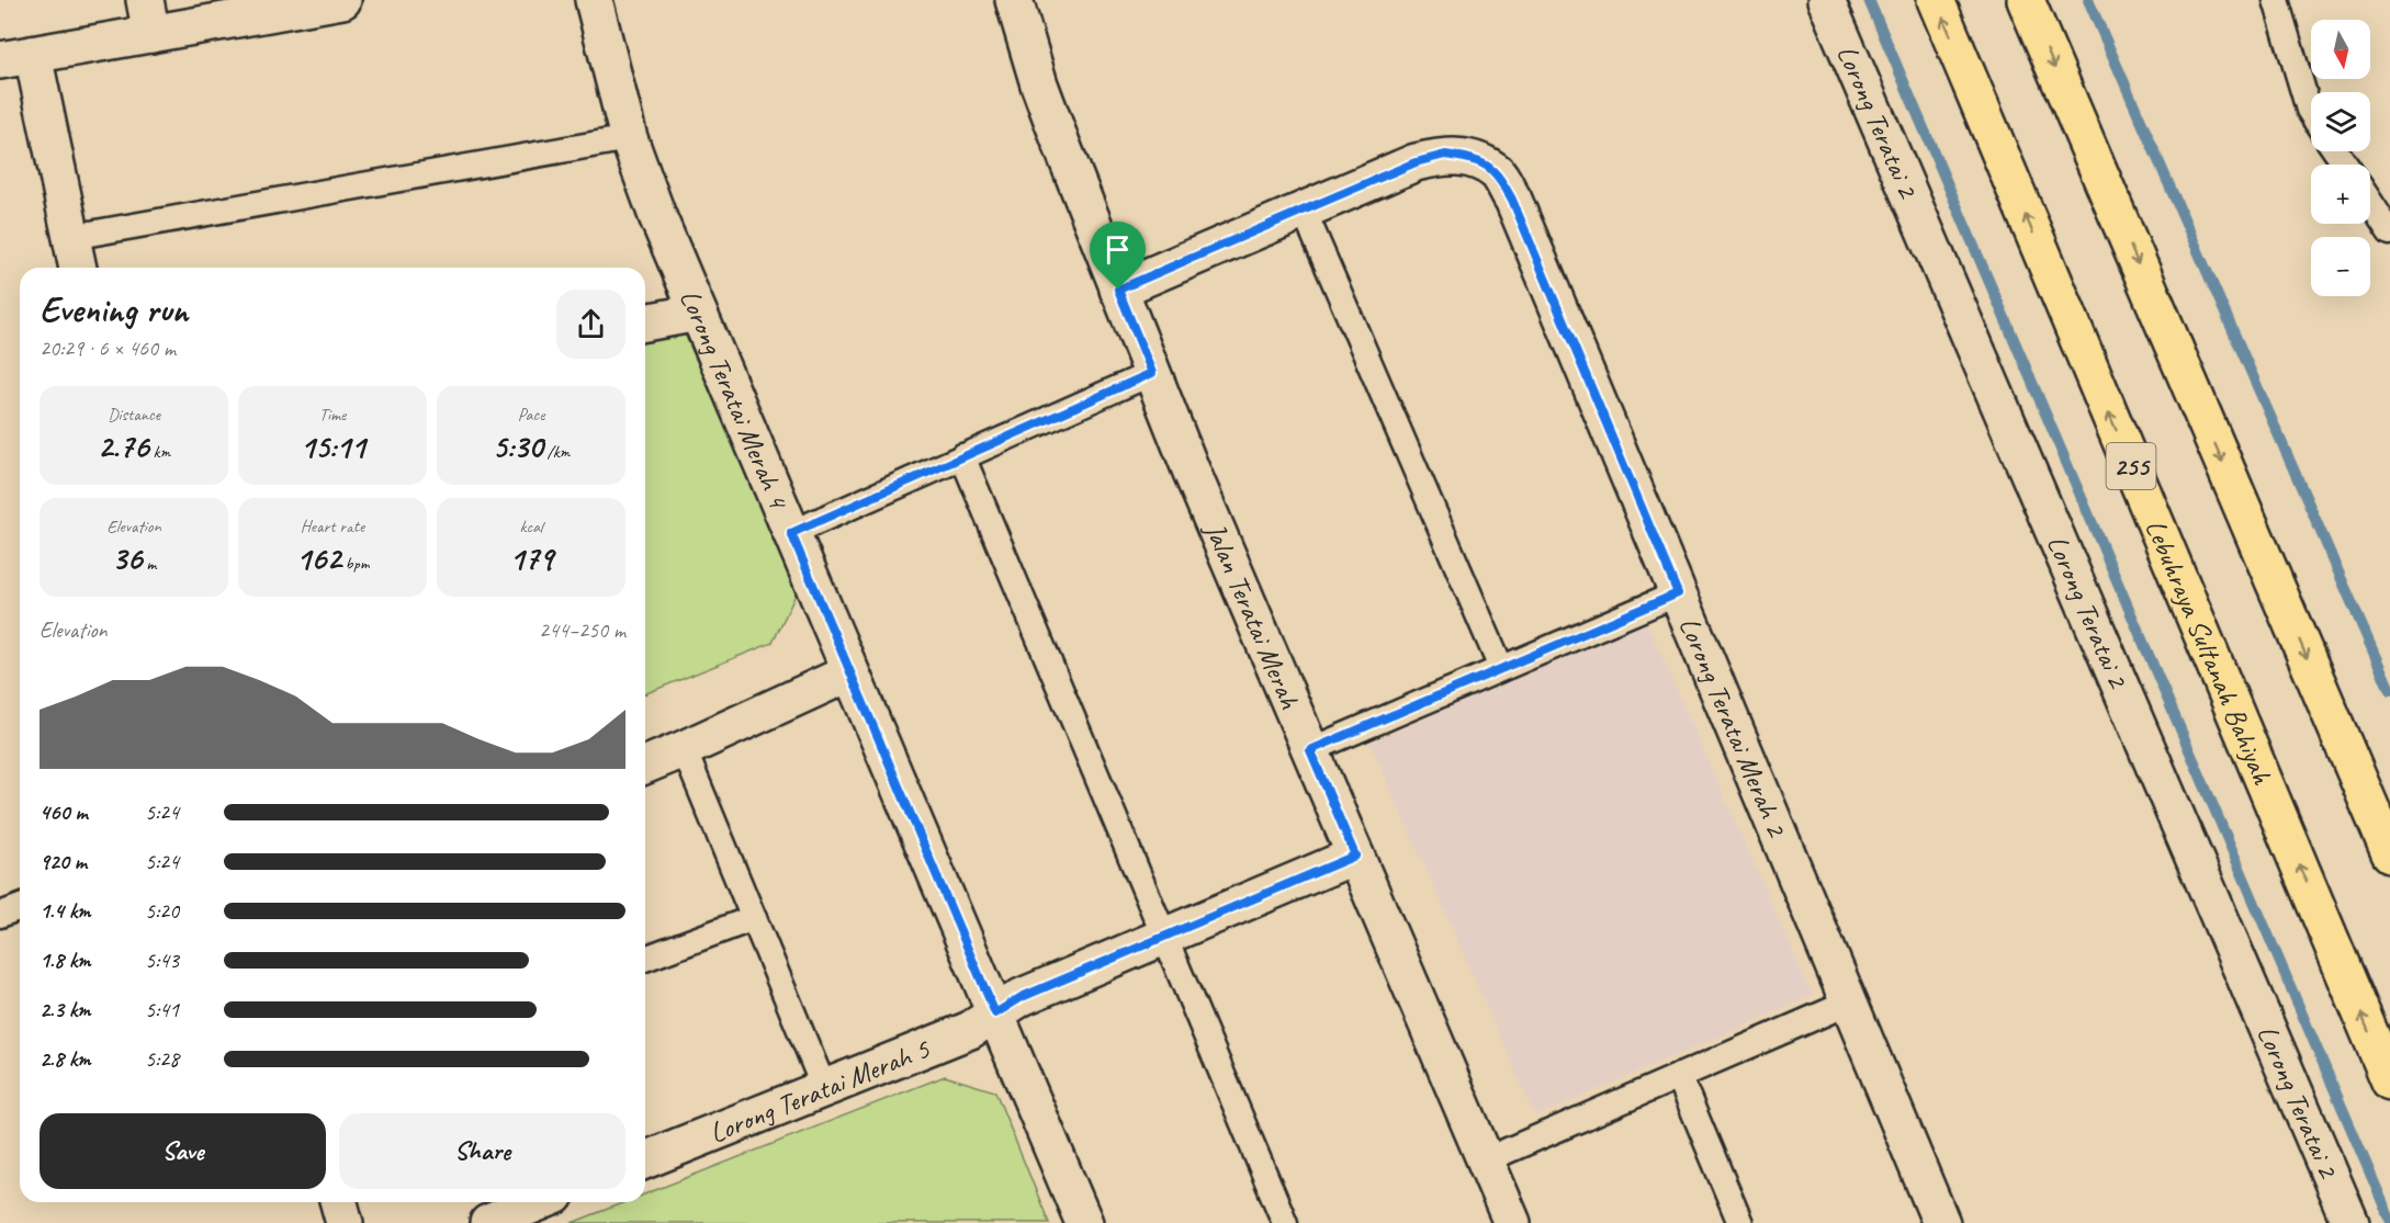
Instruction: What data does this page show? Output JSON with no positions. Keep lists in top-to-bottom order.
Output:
{
  "streets": {
    "main road": ["255", "Lebuhraya Sultanah Bahiyah"],
    "street": [
      "Lorong Teratai 2",
      "Lorong Teratai Merah 4",
      "Jalan Teratai Merah",
      "Lorong Teratai Merah 2",
      "Lorong Teratai Merah 5"
    ]
  },
  "crossings": [
    ["Lorong Teratai Merah 4", "Lorong Teratai Merah 5"],
    ["Jalan Teratai Merah", "Lorong Teratai Merah 2"],
    ["Jalan Teratai Merah", "Lorong Teratai Merah 5"]
  ],
  "north": "bottom",
  "page": {
    "map_buttons": ["+", "−"],
    "heading": ["Evening run", "20:29 · 6 × 460 m"],
    "stats": [
      ["Distance", "2.76 km"],
      ["Time", "15:11"],
      ["Pace", "5:30 /km"],
      ["Elevation", "36 m"],
      ["Heart rate", "162 bpm"],
      ["kcal", "179"]
    ],
    "chart": ["Elevation", "244–250 m"],
    "list": [
      {
        "name": "460 m",
        "note": "5:24"
      },
      {
        "name": "920 m",
        "note": "5:24"
      },
      {
        "name": "1.4 km",
        "note": "5:20"
      },
      {
        "name": "1.8 km",
        "note": "5:43"
      },
      {
        "name": "2.3 km",
        "note": "5:41"
      },
      {
        "name": "2.8 km",
        "note": "5:28"
      }
    ],
    "buttons": ["Save", "Share"]
  }
}
